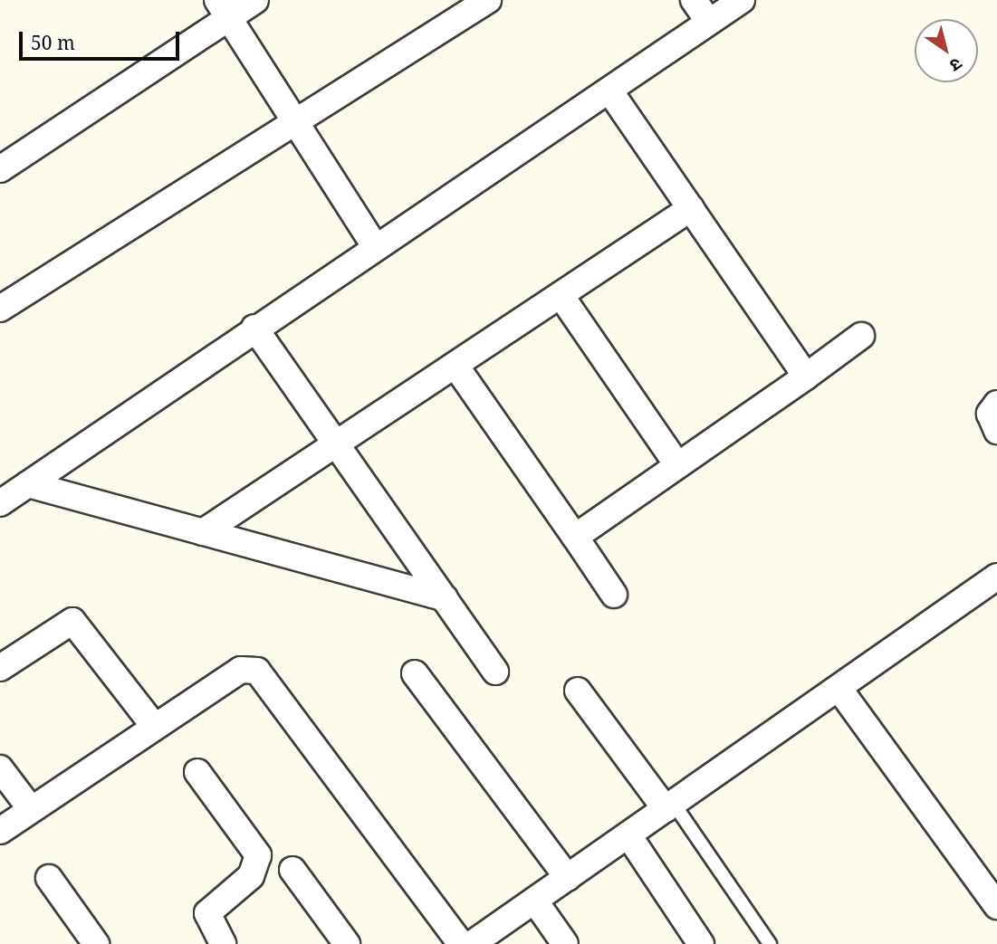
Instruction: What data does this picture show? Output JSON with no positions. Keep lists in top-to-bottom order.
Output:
{
  "scale_bar": "50 m",
  "north": "bottom right"
}
